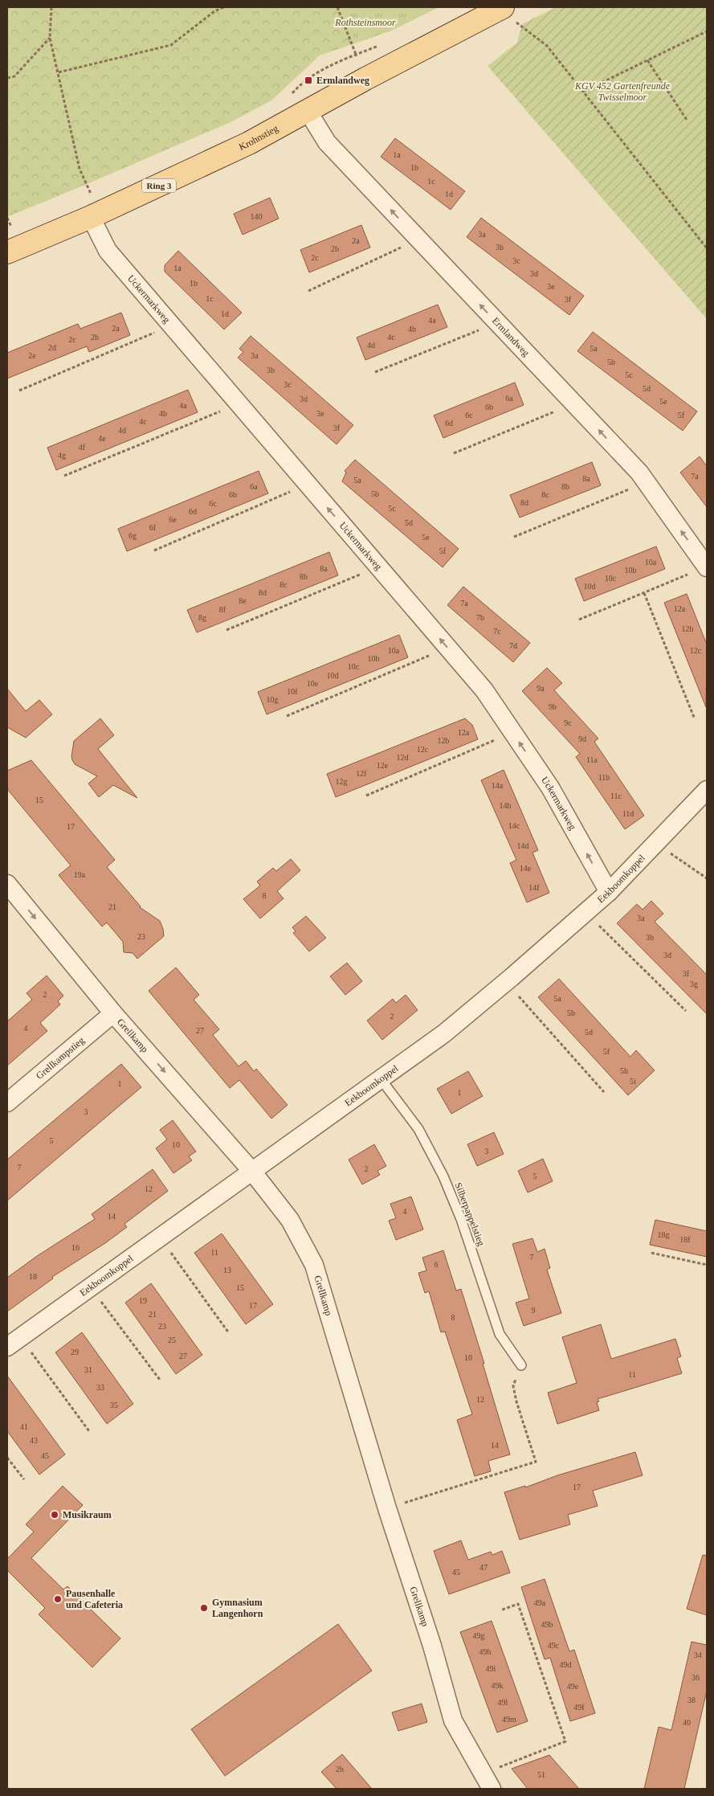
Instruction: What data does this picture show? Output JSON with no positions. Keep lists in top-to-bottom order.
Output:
{
  "streets": {
    "main road": ["Krohnstieg", "Ring 3"],
    "street": [
      "Uckermarkweg",
      "Ermlandweg",
      "Eekboomkoppel",
      "Grellkamp",
      "Grellkampstieg"
    ],
    "lane": ["Silberpappelstieg"]
  },
  "crossings": [
    ["Krohnstieg", "Uckermarkweg"],
    ["Krohnstieg", "Ermlandweg"],
    ["Uckermarkweg", "Eekboomkoppel"],
    ["Eekboomkoppel", "Grellkamp"],
    ["Eekboomkoppel", "Silberpappelstieg"],
    ["Grellkamp", "Grellkampstieg"]
  ],
  "one_way": ["Uckermarkweg", "Ermlandweg", "Grellkamp"],
  "parks": ["Rothsteinsmoor", "KGV 452 Gartenfreunde Twisselmoor"],
  "places": {
    "transit": ["Ermlandweg"],
    "other": ["Musikraum", "Pausenhalle und Cafeteria", "Gymnasium Langenhorn"]
  },
  "house_numbers": [
    "1a",
    "1b",
    "1c",
    "1d",
    "140",
    "3a",
    "2a",
    "3b",
    "2b",
    "2c",
    "3c",
    "1a",
    "3d",
    "1b",
    "3e",
    "1c",
    "3f",
    "1d",
    "4a",
    "2a",
    "4b",
    "2b",
    "4c",
    "2c",
    "4d",
    "2d",
    "5a",
    "2e",
    "3a",
    "5b",
    "3b",
    "5c",
    "3c",
    "5d",
    "6a",
    "3d",
    "5e",
    "4a",
    "6b",
    "4b",
    "3e",
    "6c",
    "5f",
    "4c",
    "6d",
    "3f",
    "4d",
    "4e",
    "4f",
    "4g",
    "7a",
    "8a",
    "5a",
    "6a",
    "8b",
    "5b",
    "6b",
    "8c",
    "8d",
    "6c",
    "5c",
    "6d",
    "6e",
    "5d",
    "6f",
    "6g",
    "5e",
    "5f",
    "10a",
    "8a",
    "10b",
    "8b",
    "10c",
    "8c",
    "10d",
    "8d",
    "8e",
    "7a",
    "12a",
    "8f",
    "8g",
    "7b",
    "12b",
    "7c",
    "7d",
    "10a",
    "12c",
    "10b",
    "10c",
    "10d",
    "10e",
    "9a",
    "10f",
    "10g",
    "9b",
    "9c",
    "12a",
    "9d",
    "12b",
    "12c",
    "12d",
    "11a",
    "12e",
    "12f",
    "11b",
    "12g",
    "14a",
    "11c",
    "15",
    "14b",
    "11d",
    "14c",
    "17",
    "14d",
    "14e",
    "19a",
    "14f",
    "8",
    "21",
    "3a",
    "23",
    "3b",
    "3d",
    "3f",
    "3g",
    "2",
    "5a",
    "5b",
    "2",
    "4",
    "27",
    "5d",
    "5f",
    "5h",
    "5i",
    "1",
    "1",
    "3",
    "5",
    "10",
    "3",
    "7",
    "2",
    "5",
    "12",
    "4",
    "14",
    "18g",
    "18f",
    "16",
    "11",
    "7",
    "6",
    "13",
    "18",
    "15",
    "19",
    "17",
    "9",
    "21",
    "8",
    "23",
    "25",
    "29",
    "27",
    "10",
    "31",
    "11",
    "33",
    "12",
    "35",
    "41",
    "43",
    "14",
    "45",
    "17",
    "47",
    "45",
    "49a",
    "49b",
    "49g",
    "49c",
    "49h",
    "34",
    "49d",
    "49i",
    "36",
    "49k",
    "49e",
    "38",
    "49l",
    "49f",
    "49m",
    "40",
    "2h",
    "51"
  ]
}
